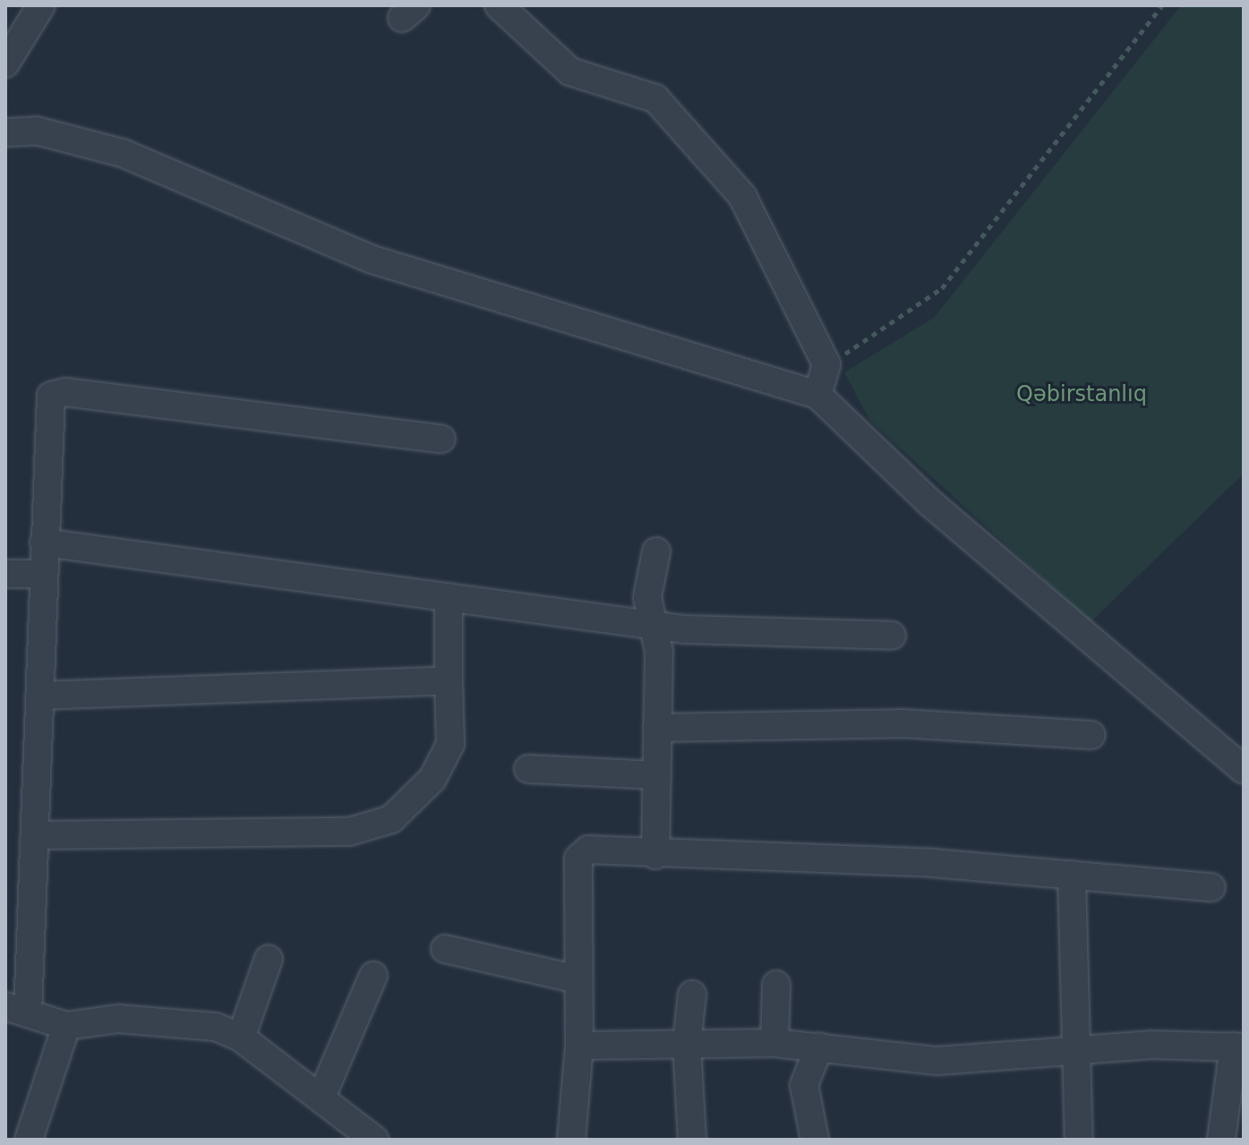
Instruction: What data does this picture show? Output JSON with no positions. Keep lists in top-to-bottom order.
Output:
{
  "parks": ["Qəbirstanlıq"]
}
